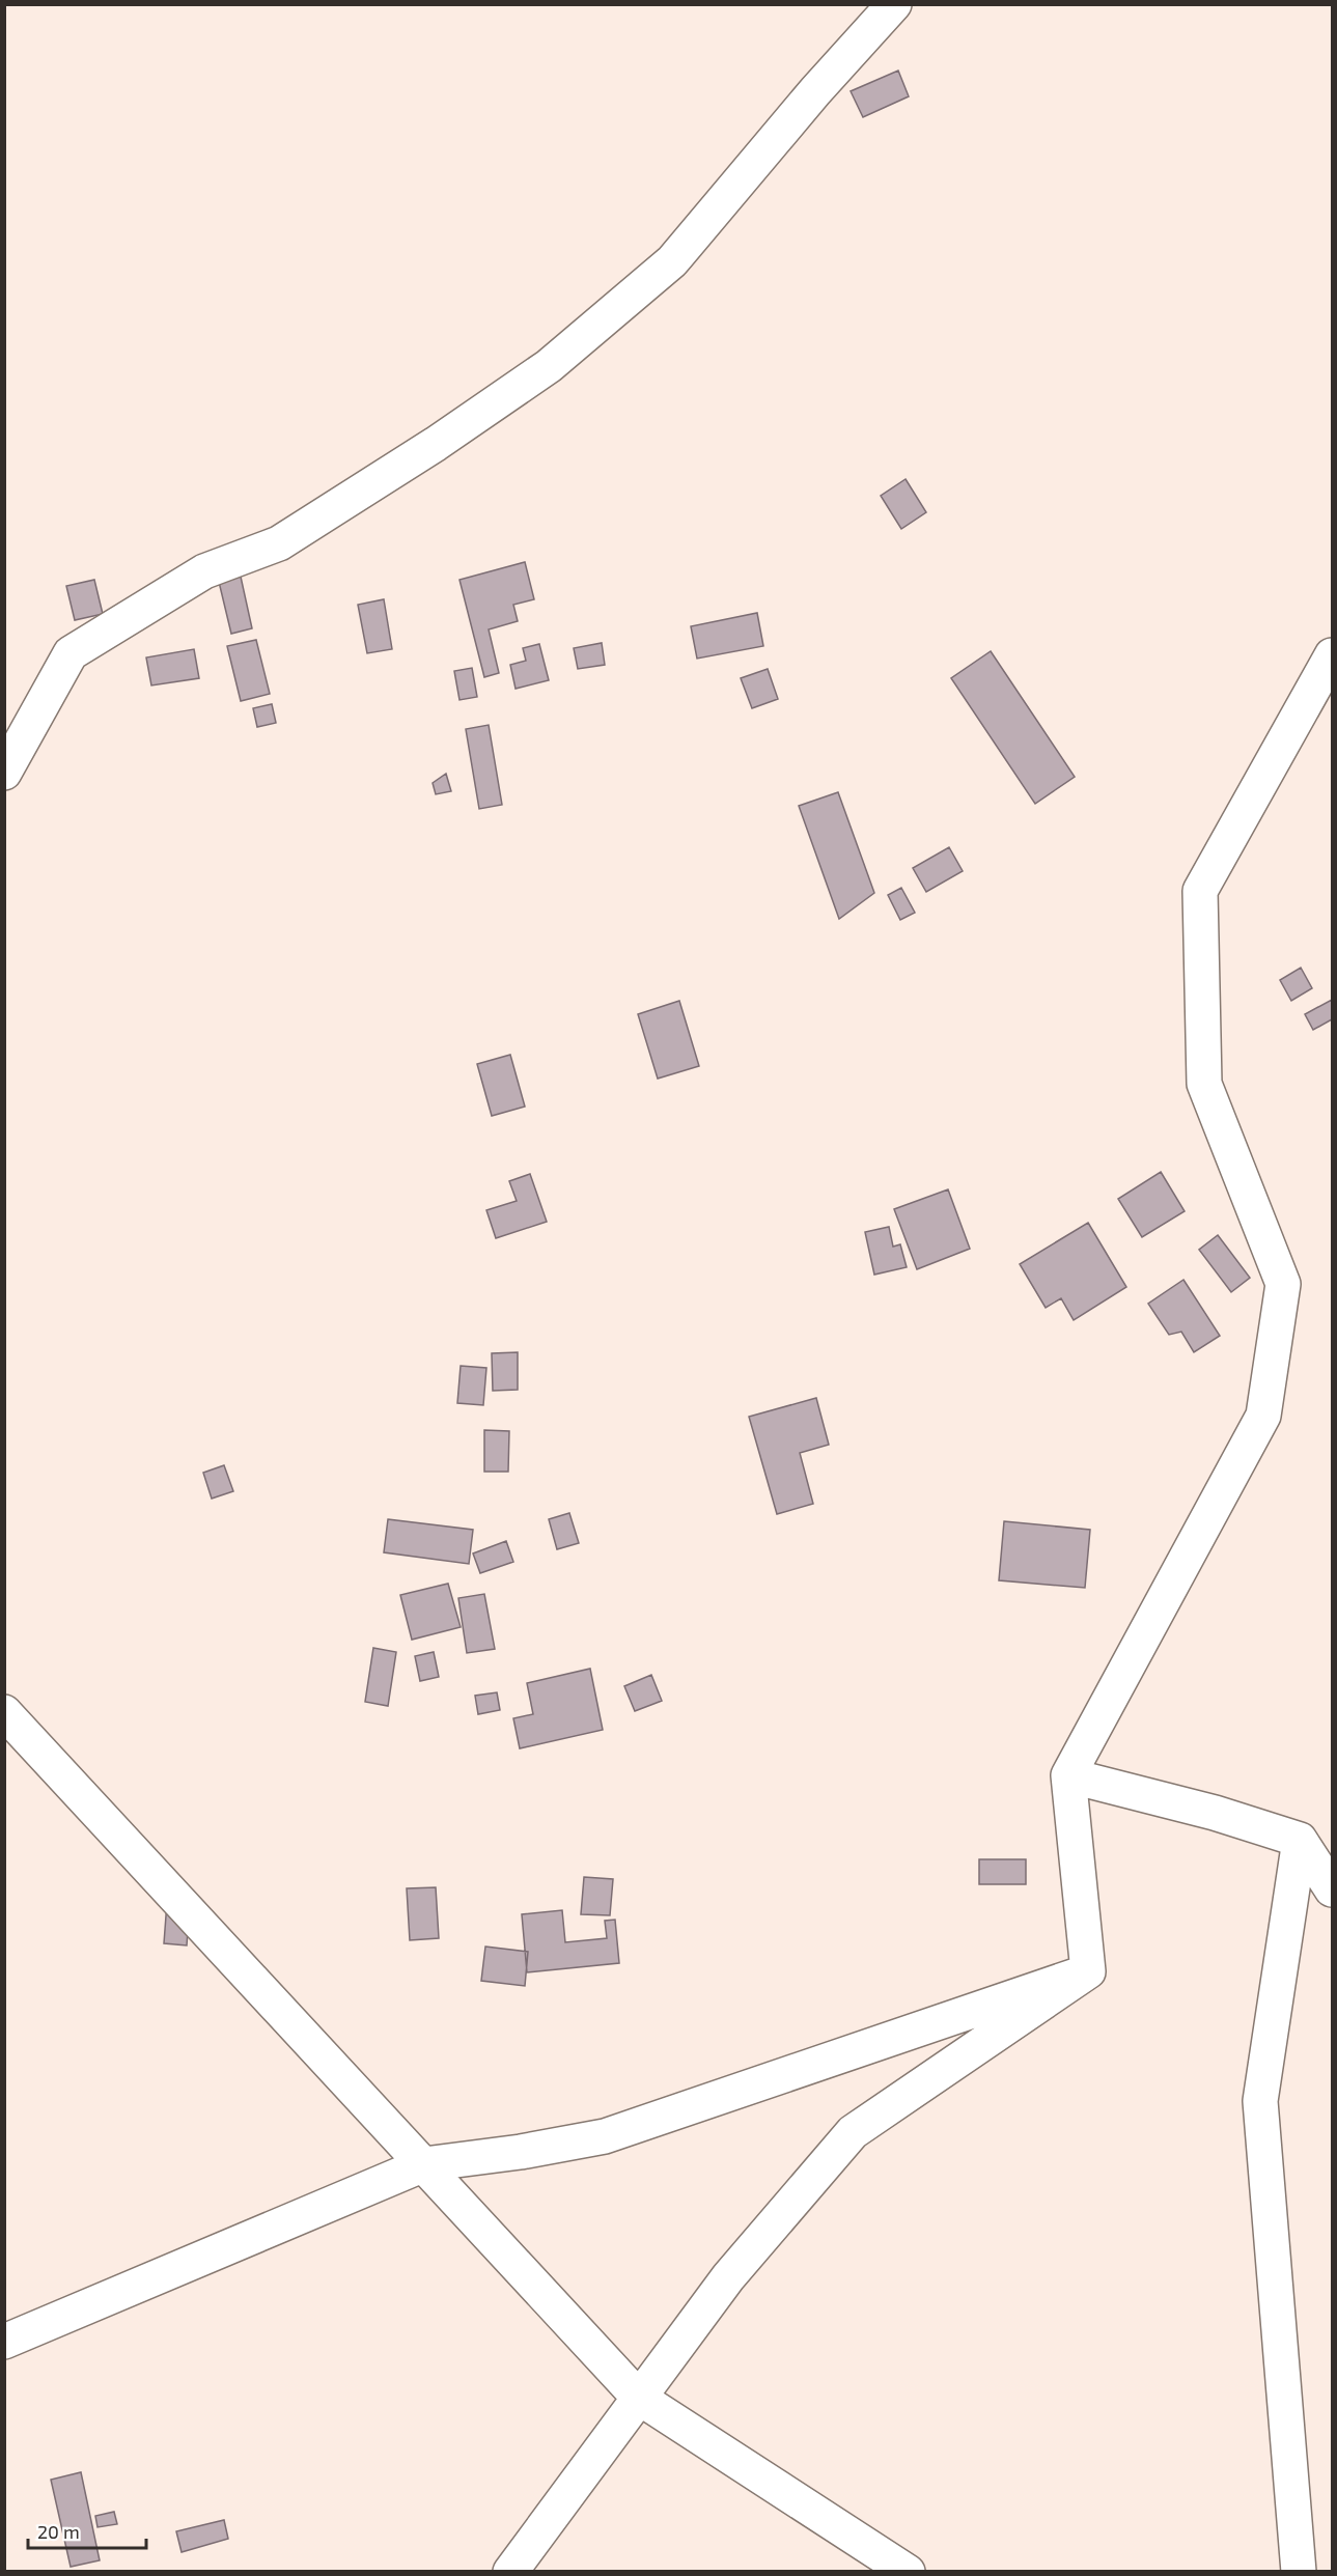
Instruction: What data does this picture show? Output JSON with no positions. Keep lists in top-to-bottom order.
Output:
{
  "scale_bar": "20 m"
}
